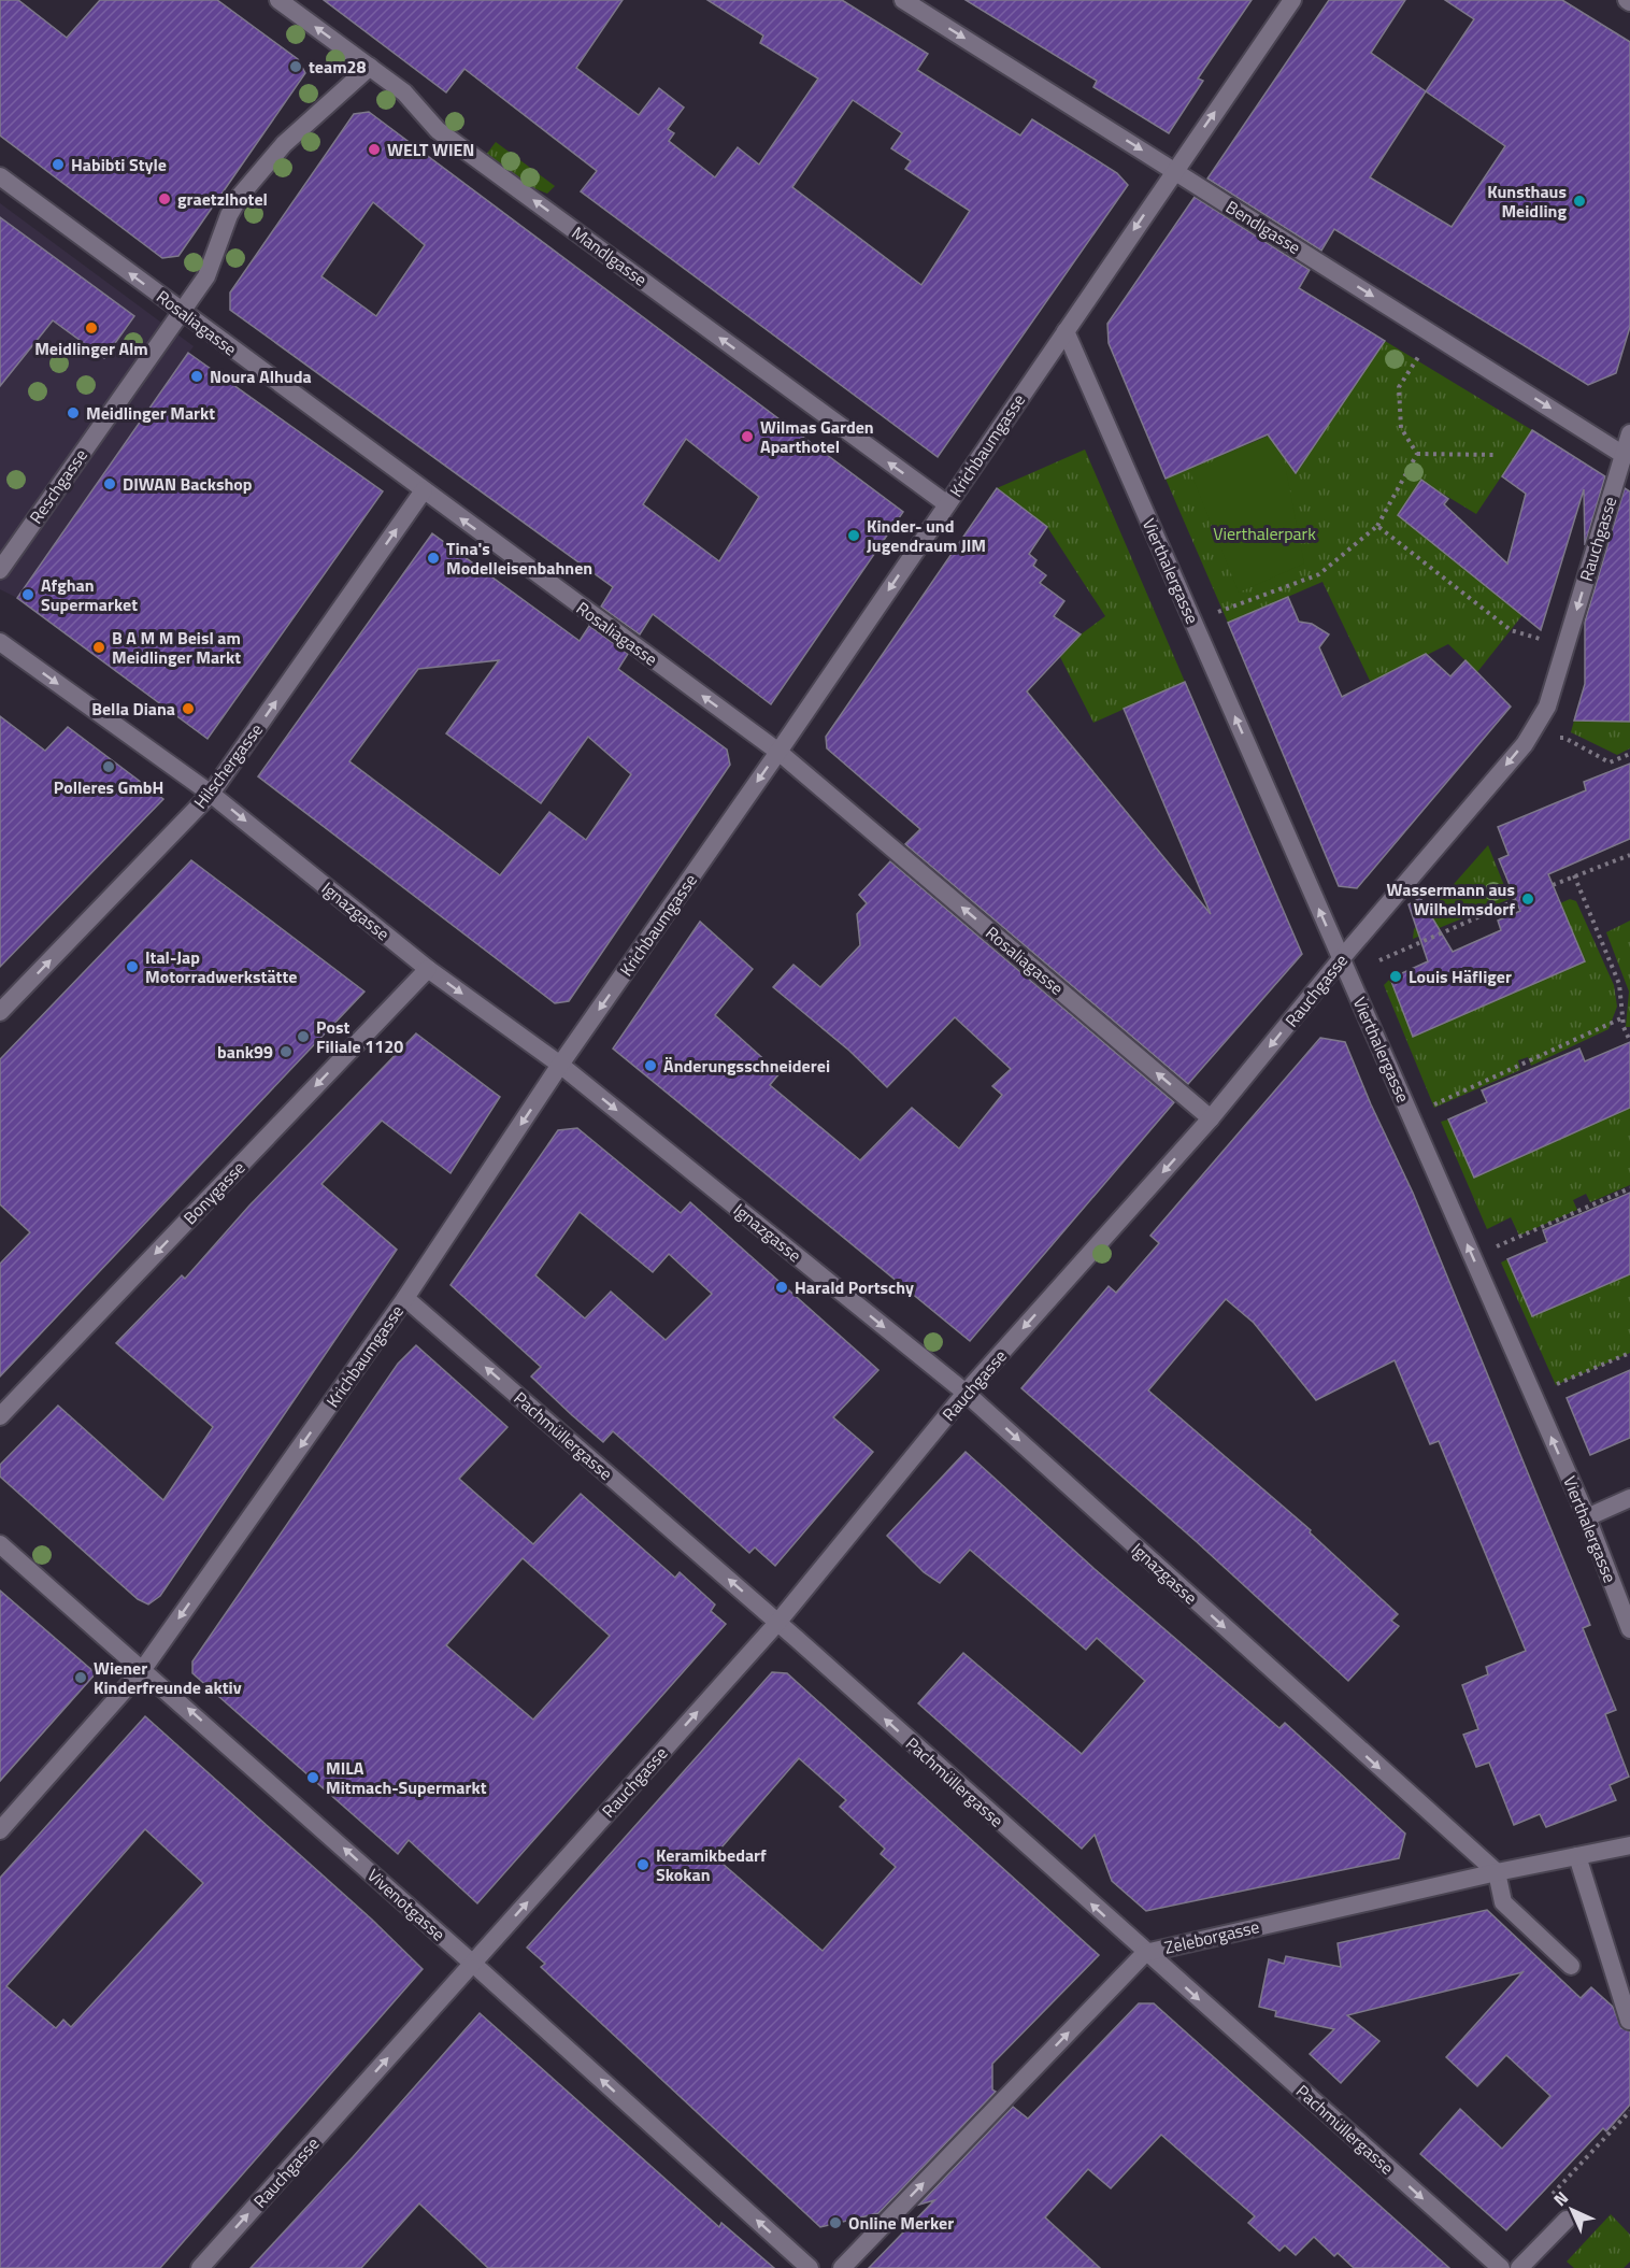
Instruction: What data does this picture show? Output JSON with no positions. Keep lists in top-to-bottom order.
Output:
{
  "streets": {
    "street": [
      "Bendlgasse",
      "Mandlgasse",
      "Rosaliagasse",
      "Krichbaumgasse",
      "Reschgasse",
      "Rauchgasse",
      "Vierthalergasse",
      "Hilschergasse",
      "Ignazgasse",
      "Bonygasse",
      "Pachmüllergasse",
      "Vivenotgasse",
      "Zeleborgasse"
    ]
  },
  "crossings": [
    ["Bendlgasse", "Krichbaumgasse"],
    ["Bendlgasse", "Rauchgasse"],
    ["Mandlgasse", "Krichbaumgasse"],
    ["Mandlgasse", "Reschgasse"],
    ["Rosaliagasse", "Krichbaumgasse"],
    ["Rosaliagasse", "Reschgasse"],
    ["Rosaliagasse", "Rauchgasse"],
    ["Rosaliagasse", "Hilschergasse"],
    ["Krichbaumgasse", "Vierthalergasse"],
    ["Krichbaumgasse", "Ignazgasse"],
    ["Krichbaumgasse", "Pachmüllergasse"],
    ["Krichbaumgasse", "Vivenotgasse"],
    ["Rauchgasse", "Vierthalergasse"],
    ["Rauchgasse", "Ignazgasse"],
    ["Rauchgasse", "Pachmüllergasse"],
    ["Rauchgasse", "Vivenotgasse"],
    ["Hilschergasse", "Ignazgasse"],
    ["Ignazgasse", "Bonygasse"],
    ["Ignazgasse", "Zeleborgasse"],
    ["Pachmüllergasse", "Zeleborgasse"]
  ],
  "one_way": [
    "Bendlgasse",
    "Mandlgasse",
    "Rosaliagasse",
    "Vierthalergasse",
    "Hilschergasse",
    "Ignazgasse",
    "Bonygasse",
    "Vivenotgasse",
    "Zeleborgasse"
  ],
  "parks": ["Vierthalerpark"],
  "places": [
    "team28",
    "WELT WIEN",
    "Habibti Style",
    "graetzlhotel",
    "Kunsthaus Meidling",
    "Meidlinger Alm",
    "Noura Alhuda",
    "Meidlinger Markt",
    "Wilmas Garden Aparthotel",
    "DIWAN Backshop",
    "Kinder- und Jugendraum JIM",
    "Tina's Modelleisenbahnen",
    "Afghan Supermarket",
    "B A M M Beisl am Meidlinger Markt",
    "Bella Diana",
    "Polleres GmbH",
    "Wassermann aus Wilhelmsdorf",
    "Ital-Jap Motorradwerkstätte",
    "Louis Häfliger",
    "Post Filiale 1120",
    "bank99",
    "Änderungsschneiderei",
    "Harald Portschy",
    "Wiener Kinderfreunde aktiv",
    "MILA Mitmach-Supermarkt",
    "Keramikbedarf Skokan",
    "Online Merker"
  ],
  "north": "top left"
}
